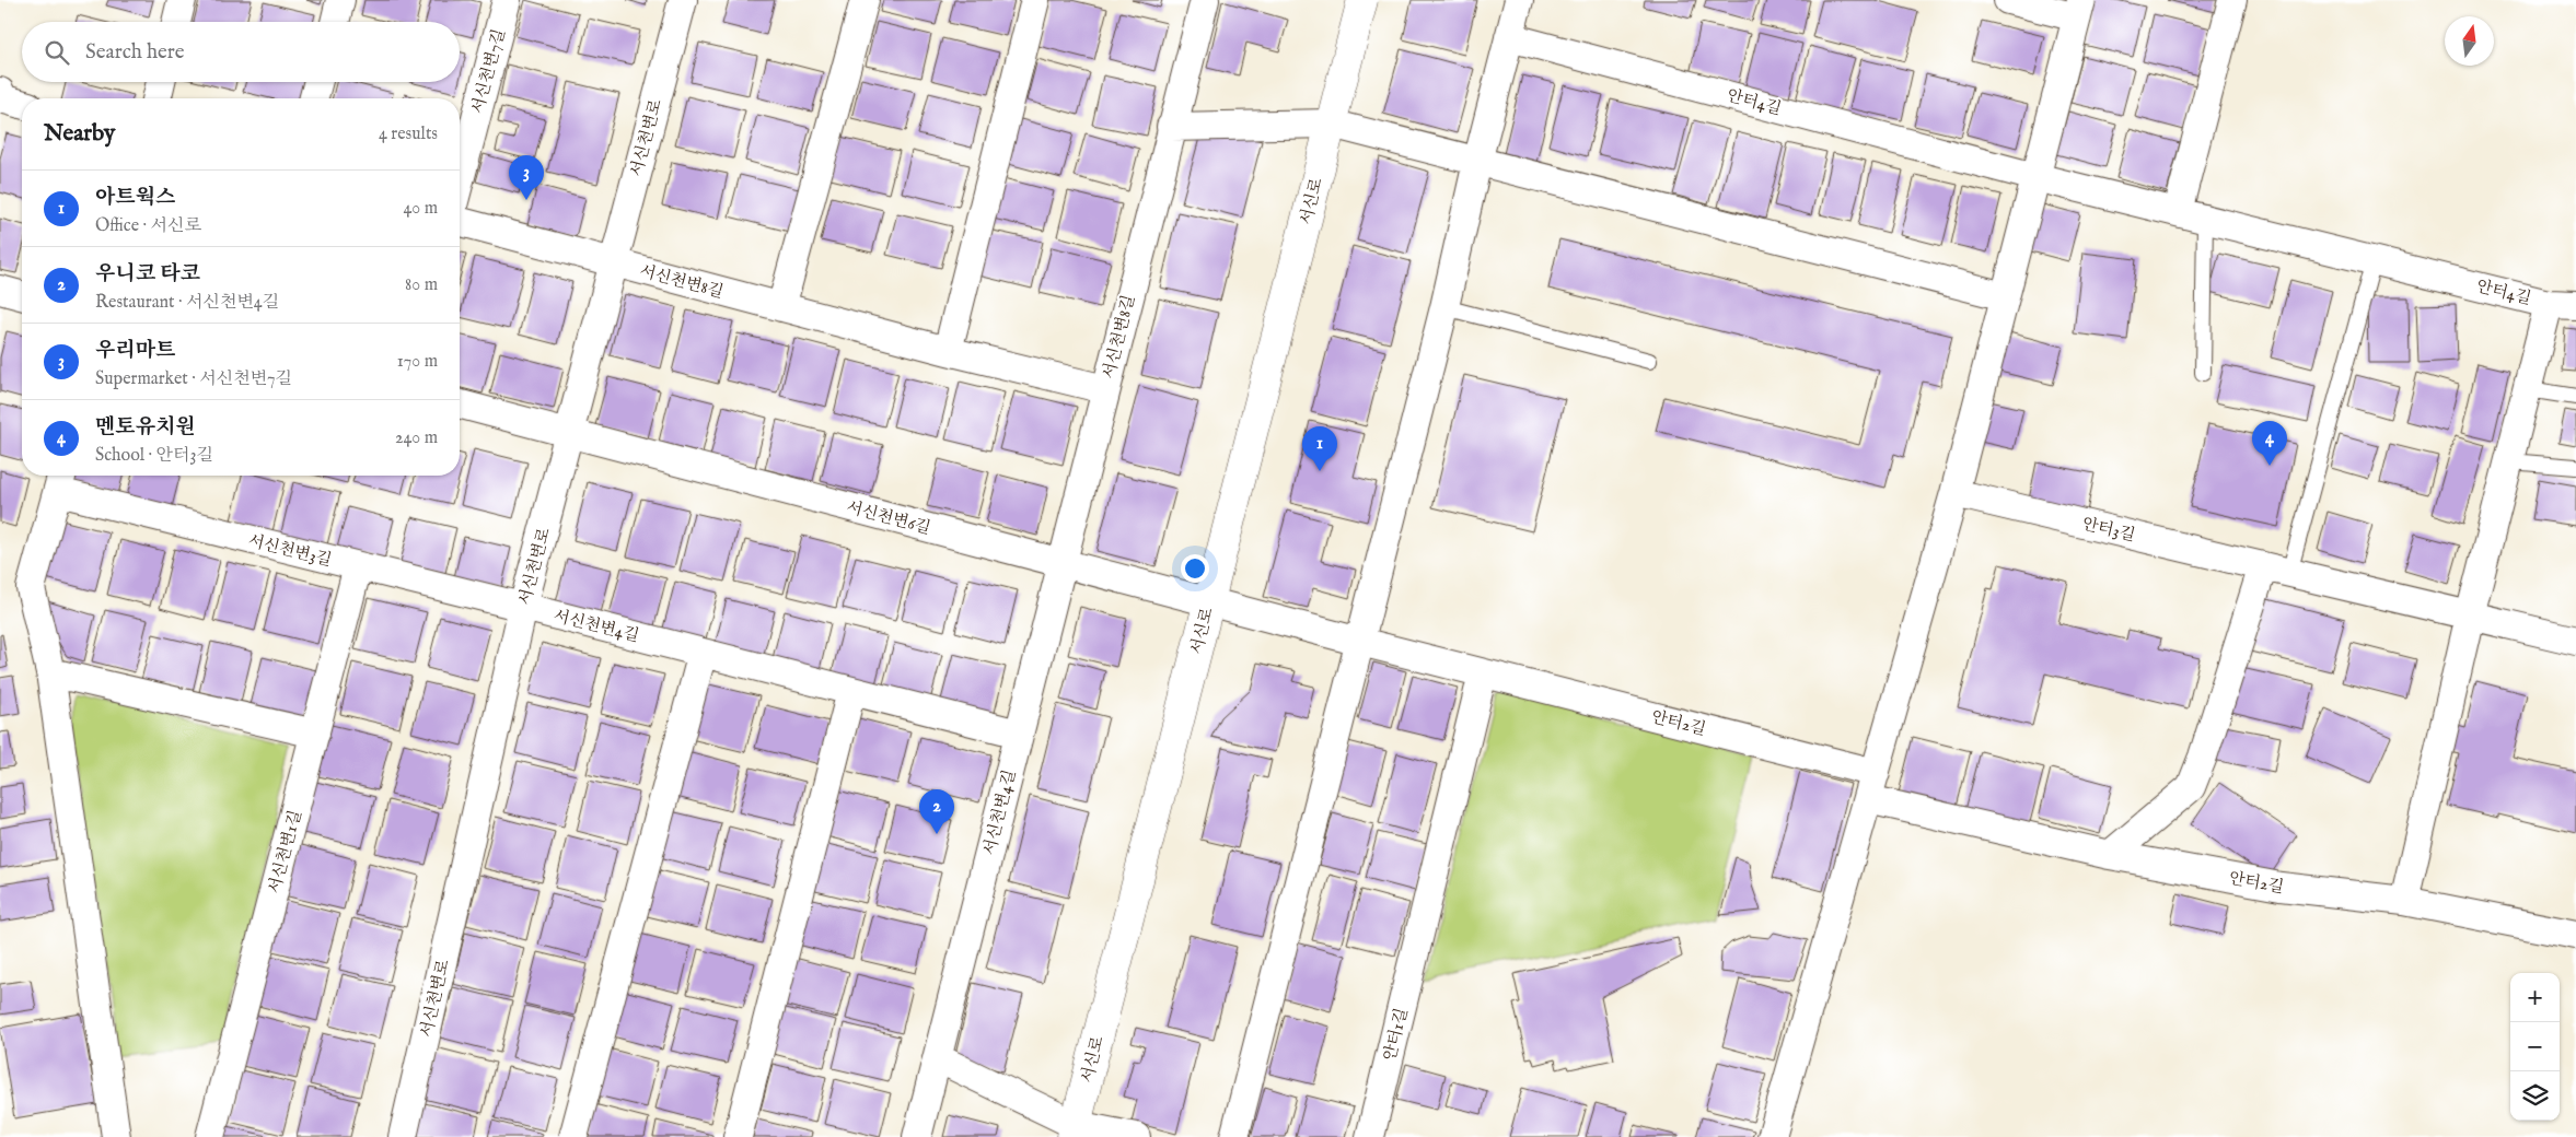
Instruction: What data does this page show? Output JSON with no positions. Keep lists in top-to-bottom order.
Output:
{
  "streets": {
    "street": [
      "서신천변7길",
      "안터4길",
      "서신천변로",
      "서신로",
      "서신천변8길",
      "서신천변6길",
      "안터3길",
      "서신천변3길",
      "서신천변4길",
      "안터2길",
      "서신천변1길",
      "안터1길"
    ]
  },
  "crossings": [
    ["안터4길", "안터3길"],
    ["서신천변로", "서신천변8길"],
    ["서신천변로", "서신천변6길"],
    ["서신천변로", "서신천변3길"],
    ["서신천변로", "서신천변4길"],
    ["서신로", "서신천변6길"],
    ["서신로", "안터2길"],
    ["서신천변6길", "안터2길"],
    ["서신천변3길", "서신천변4길"],
    ["서신천변3길", "서신천변1길"],
    ["안터2길", "안터1길"]
  ],
  "north": "top",
  "page": {
    "search": "Search here",
    "heading": ["Nearby", "4 results"],
    "pins": [
      "3",
      "4",
      "1",
      "2"
    ],
    "list": [
      {
        "mark": "1",
        "name": "아트웍스",
        "note": "Office · 서신로",
        "value": "40 m"
      },
      {
        "mark": "2",
        "name": "우니코 타코",
        "note": "Restaurant · 서신천변4길",
        "value": "80 m"
      },
      {
        "mark": "3",
        "name": "우리마트",
        "note": "Supermarket · 서신천변7길",
        "value": "170 m"
      },
      {
        "mark": "4",
        "name": "멘토유치원",
        "note": "School · 안터3길",
        "value": "240 m"
      }
    ],
    "map_buttons": ["+", "−"]
  }
}
